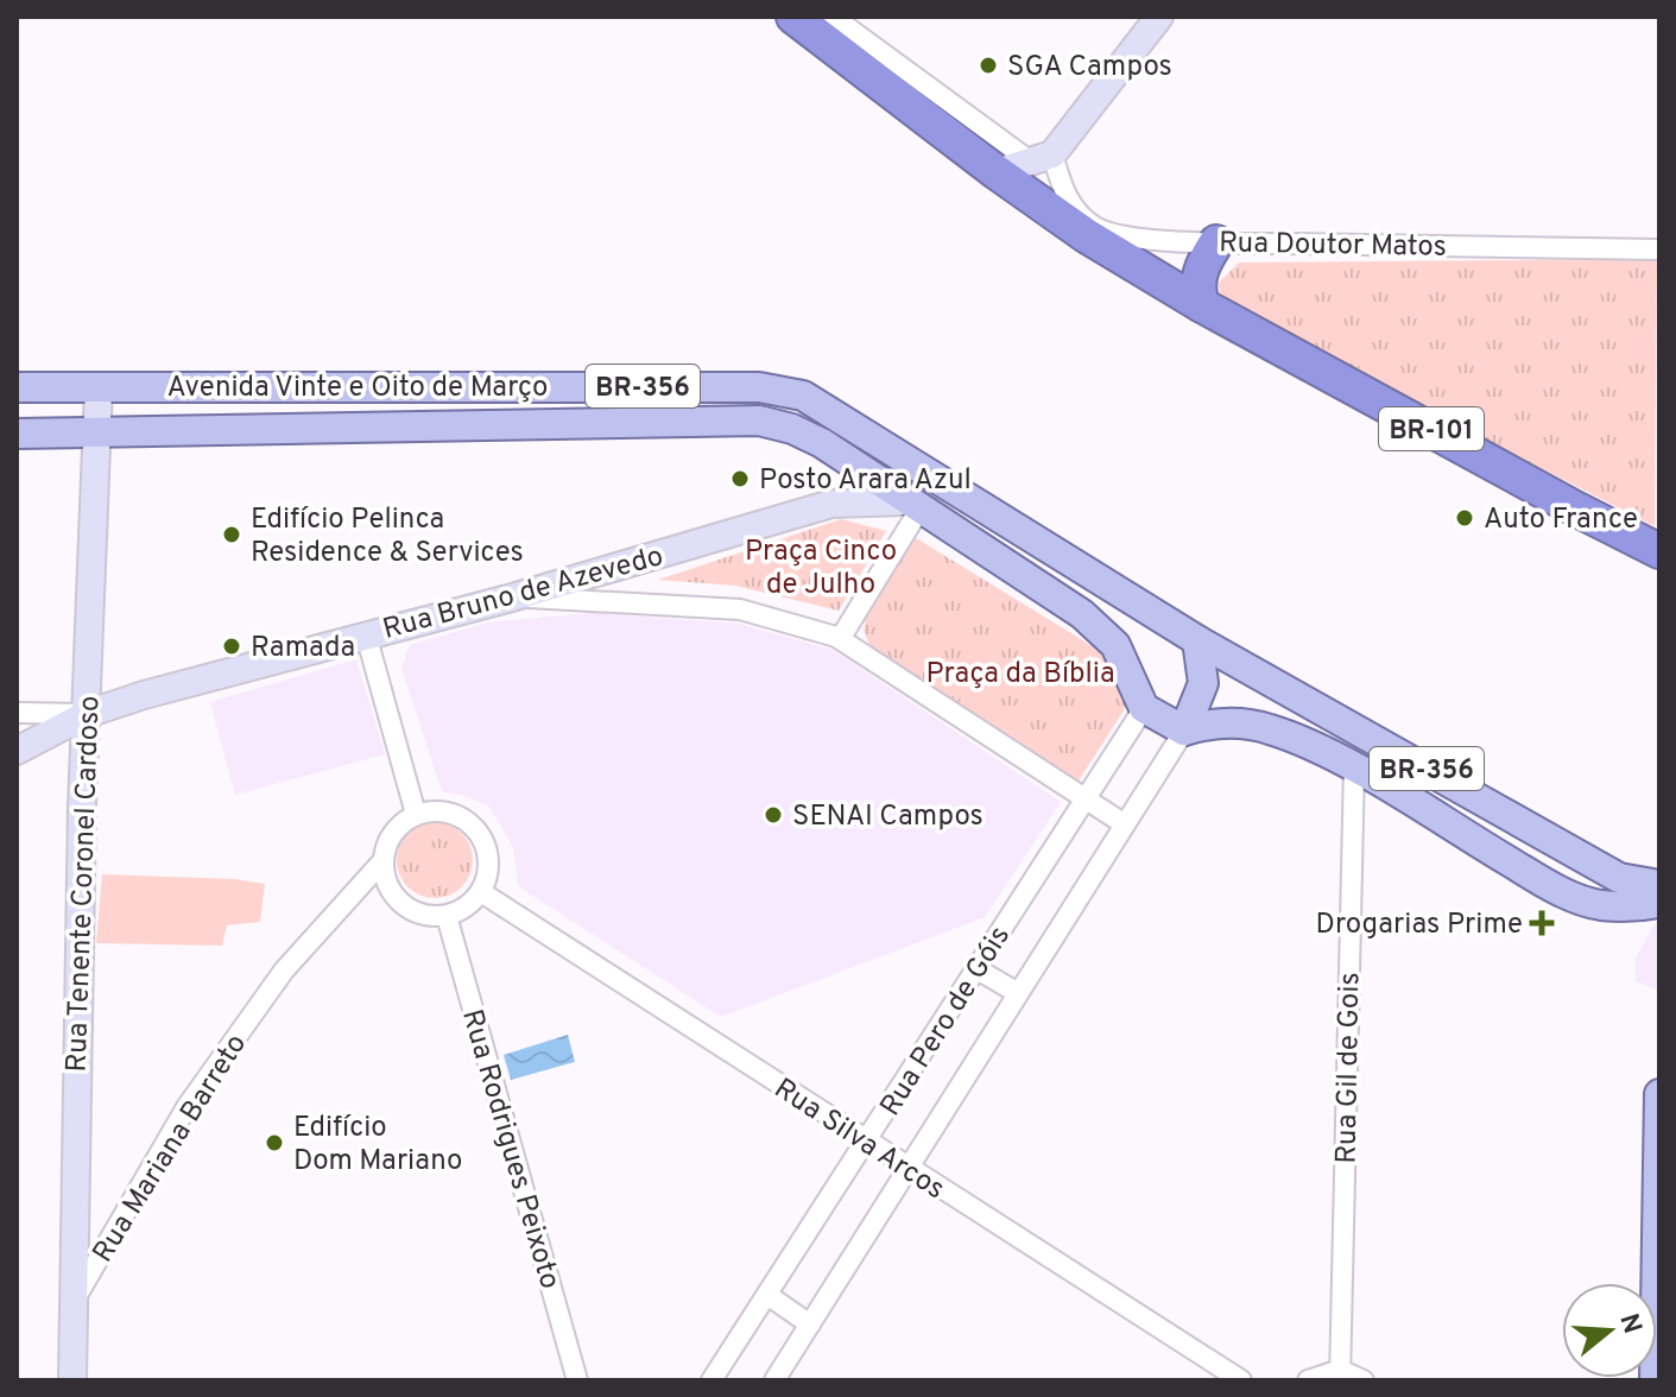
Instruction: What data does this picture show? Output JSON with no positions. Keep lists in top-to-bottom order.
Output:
{
  "streets": {
    "highway": ["BR-101"],
    "main road": [
      "Avenida Vinte e Oito de Março",
      "BR-356",
      "Rua Bruno de Azevedo",
      "Rua Tenente Coronel Cardoso"
    ],
    "street": [
      "Rua Doutor Matos",
      "Rua Pero de Góis",
      "Rua Gil de Gois",
      "Rua Silva Arcos",
      "Rua Mariana Barreto",
      "Rua Rodrigues Peixoto"
    ]
  },
  "crossings": [
    ["Avenida Vinte e Oito de Março", "BR-356"],
    ["Avenida Vinte e Oito de Março", "Rua Bruno de Azevedo"],
    ["Avenida Vinte e Oito de Março", "Rua Tenente Coronel Cardoso"],
    ["Avenida Vinte e Oito de Março", "Rua Pero de Góis"],
    ["BR-356", "Rua Pero de Góis"],
    ["BR-356", "Rua Gil de Gois"],
    ["Rua Bruno de Azevedo", "Rua Tenente Coronel Cardoso"],
    ["Rua Tenente Coronel Cardoso", "Rua Mariana Barreto"],
    ["Rua Pero de Góis", "Rua Silva Arcos"],
    ["Rua Silva Arcos", "Rua Mariana Barreto"],
    ["Rua Silva Arcos", "Rua Rodrigues Peixoto"],
    ["Rua Mariana Barreto", "Rua Rodrigues Peixoto"]
  ],
  "parks": ["Praça Cinco de Julho", "Praça da Bíblia"],
  "places": {
    "other": [
      "SGA Campos",
      "Posto Arara Azul",
      "Auto France",
      "Edifício Pelinca Residence & Services",
      "Ramada",
      "SENAI Campos",
      "Edifício Dom Mariano"
    ],
    "health": ["Drogarias Prime"]
  },
  "north": "right"
}
